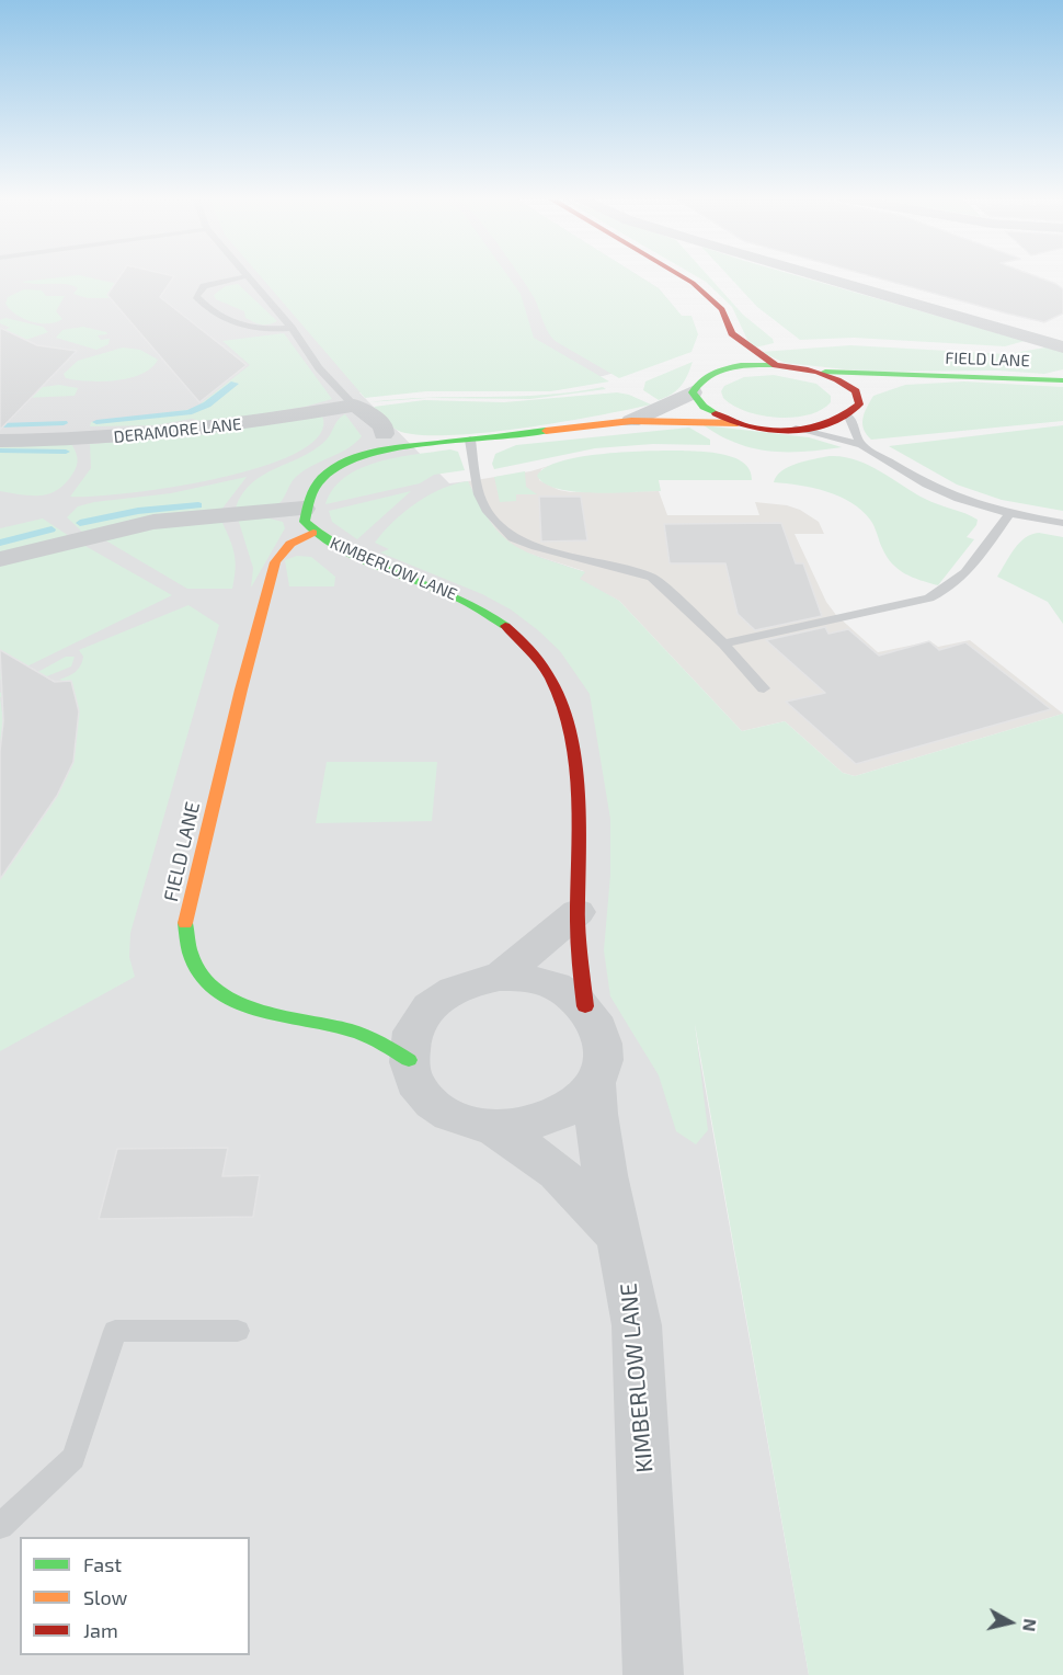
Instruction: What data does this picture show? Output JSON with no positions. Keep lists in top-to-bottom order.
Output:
{
  "streets": {
    "street": ["FIELD LANE", "DERAMORE LANE", "KIMBERLOW LANE"]
  },
  "crossings": [
    ["FIELD LANE", "KIMBERLOW LANE"]
  ],
  "legend": ["Fast", "Slow", "Jam"],
  "north": "right"
}
